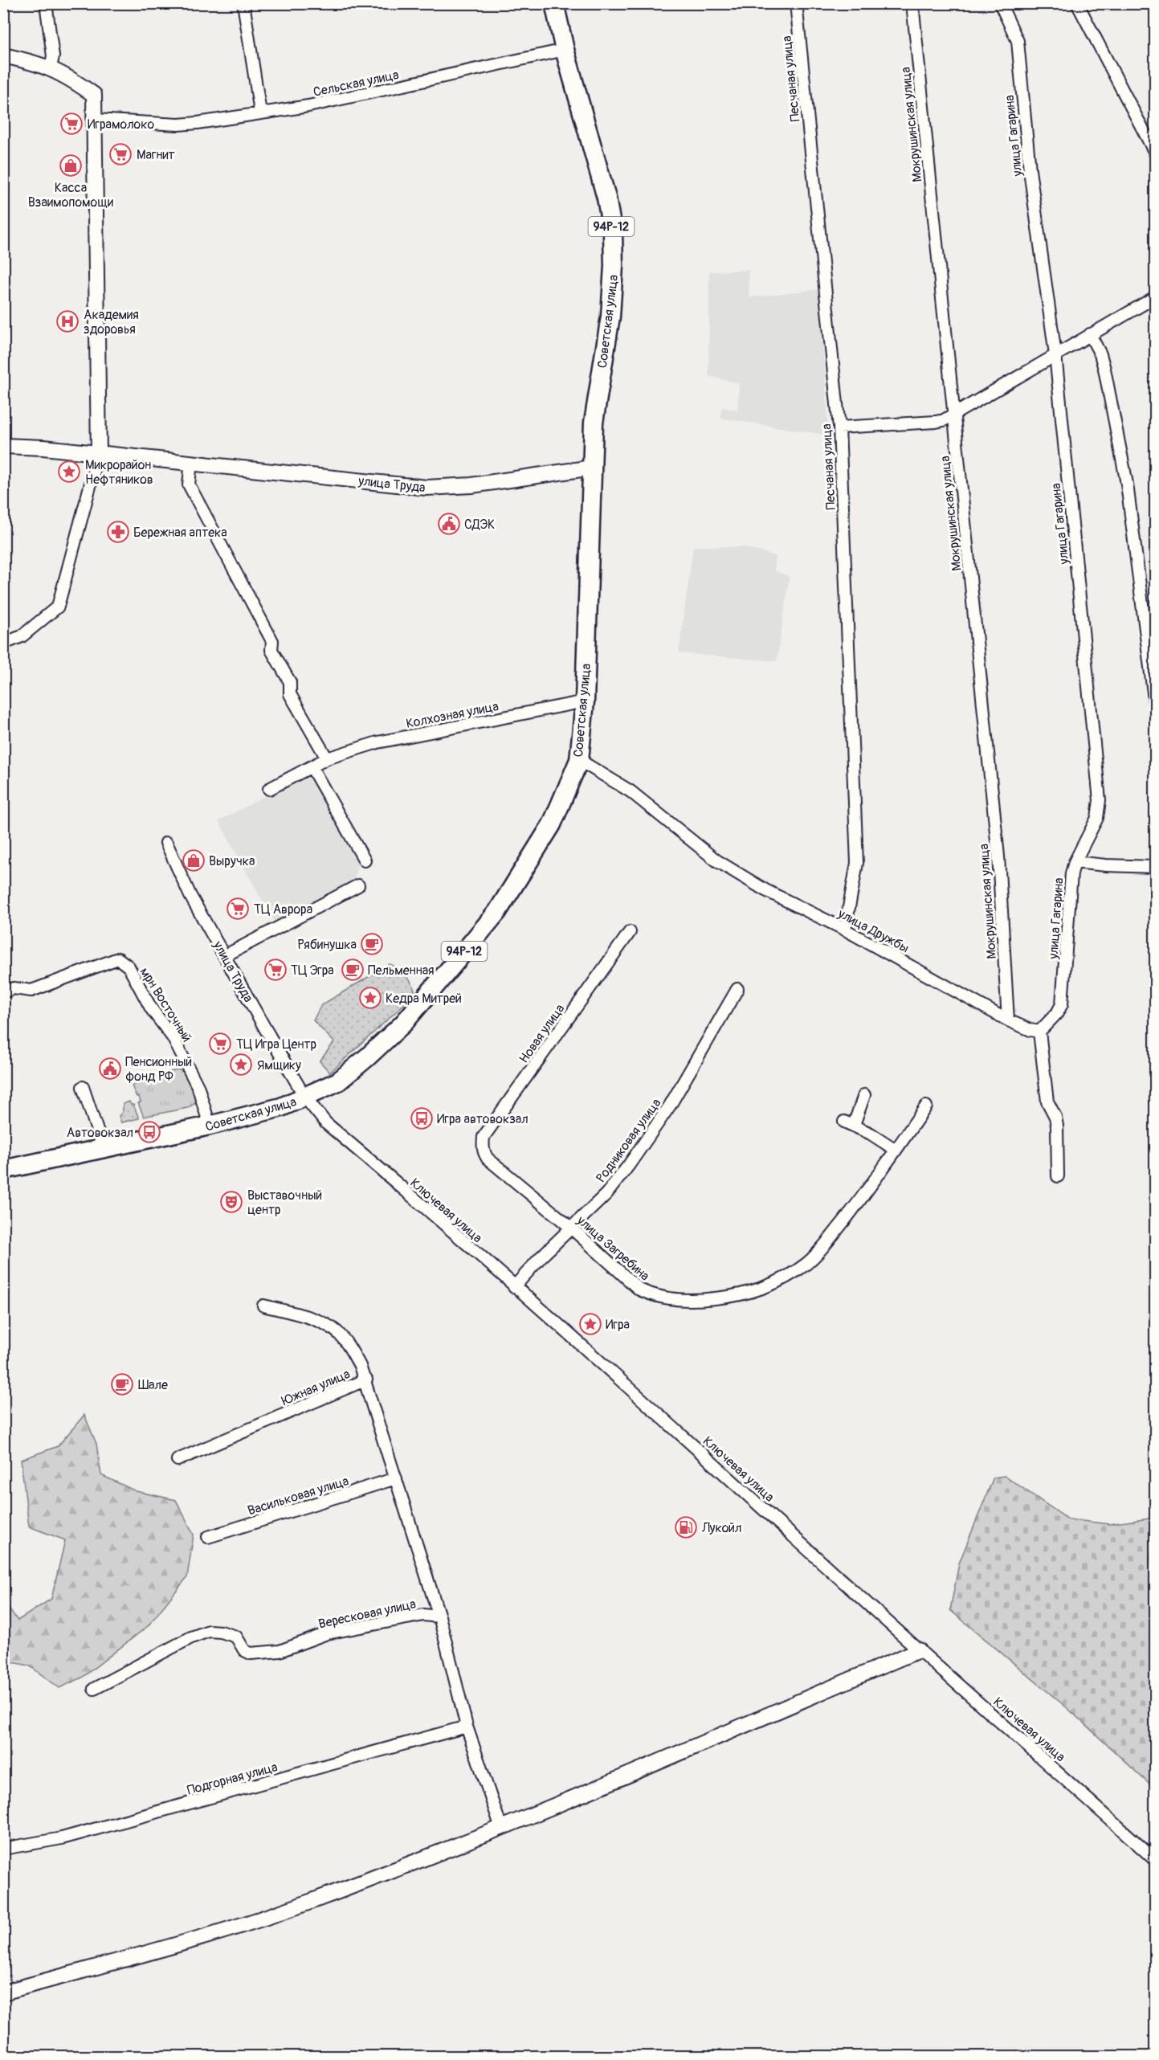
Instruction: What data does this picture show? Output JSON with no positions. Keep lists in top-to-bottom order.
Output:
{
  "streets": {
    "main road": ["94Р-12", "Советская улица"],
    "street": [
      "Песчаная улица",
      "Сельская улица",
      "Мокрушинская улица",
      "улица Гагарина",
      "улица Труда",
      "Колхозная улица",
      "улица Дружбы",
      "мрн Восточный",
      "Новая улица",
      "Родниковая улица",
      "Ключевая улица",
      "улица Загребина",
      "Южная улица",
      "Васильковая улица",
      "Вересковая улица",
      "Подгорная улица"
    ]
  },
  "crossings": [
    ["Песчаная улица", "улица Дружбы"],
    ["Сельская улица", "Советская улица"],
    ["Мокрушинская улица", "улица Дружбы"],
    ["улица Гагарина", "улица Дружбы"],
    ["Советская улица", "улица Труда"],
    ["Советская улица", "Колхозная улица"],
    ["Советская улица", "улица Дружбы"],
    ["Советская улица", "мрн Восточный"],
    ["Советская улица", "Ключевая улица"],
    ["улица Труда", "Ключевая улица"],
    ["Новая улица", "улица Загребина"],
    ["Родниковая улица", "Ключевая улица"],
    ["Родниковая улица", "улица Загребина"]
  ],
  "places": {
    "supermarket": [
      "Играмолоко",
      "Магнит",
      "ТЦ Аврора",
      "ТЦ Эгра",
      "ТЦ Игра Центр"
    ],
    "shop": ["Касса Взаимопомощи", "Выручка"],
    "hospital": ["Академия здоровья"],
    "place": [
      "Микрорайон Нефтяников",
      "Кедра Митрей",
      "Ямщику",
      "Игра"
    ],
    "public building": ["СДЭК", "Пенсионный фонд РФ"],
    "pharmacy": ["Бережная аптека"],
    "cafe": ["Рябинушка", "Пельменная", "Шале"],
    "bus stop": ["Игра автовокзал", "Автовокзал"],
    "theatre": ["Выставочный центр"],
    "fuel station": ["Лукойл"]
  }
}
